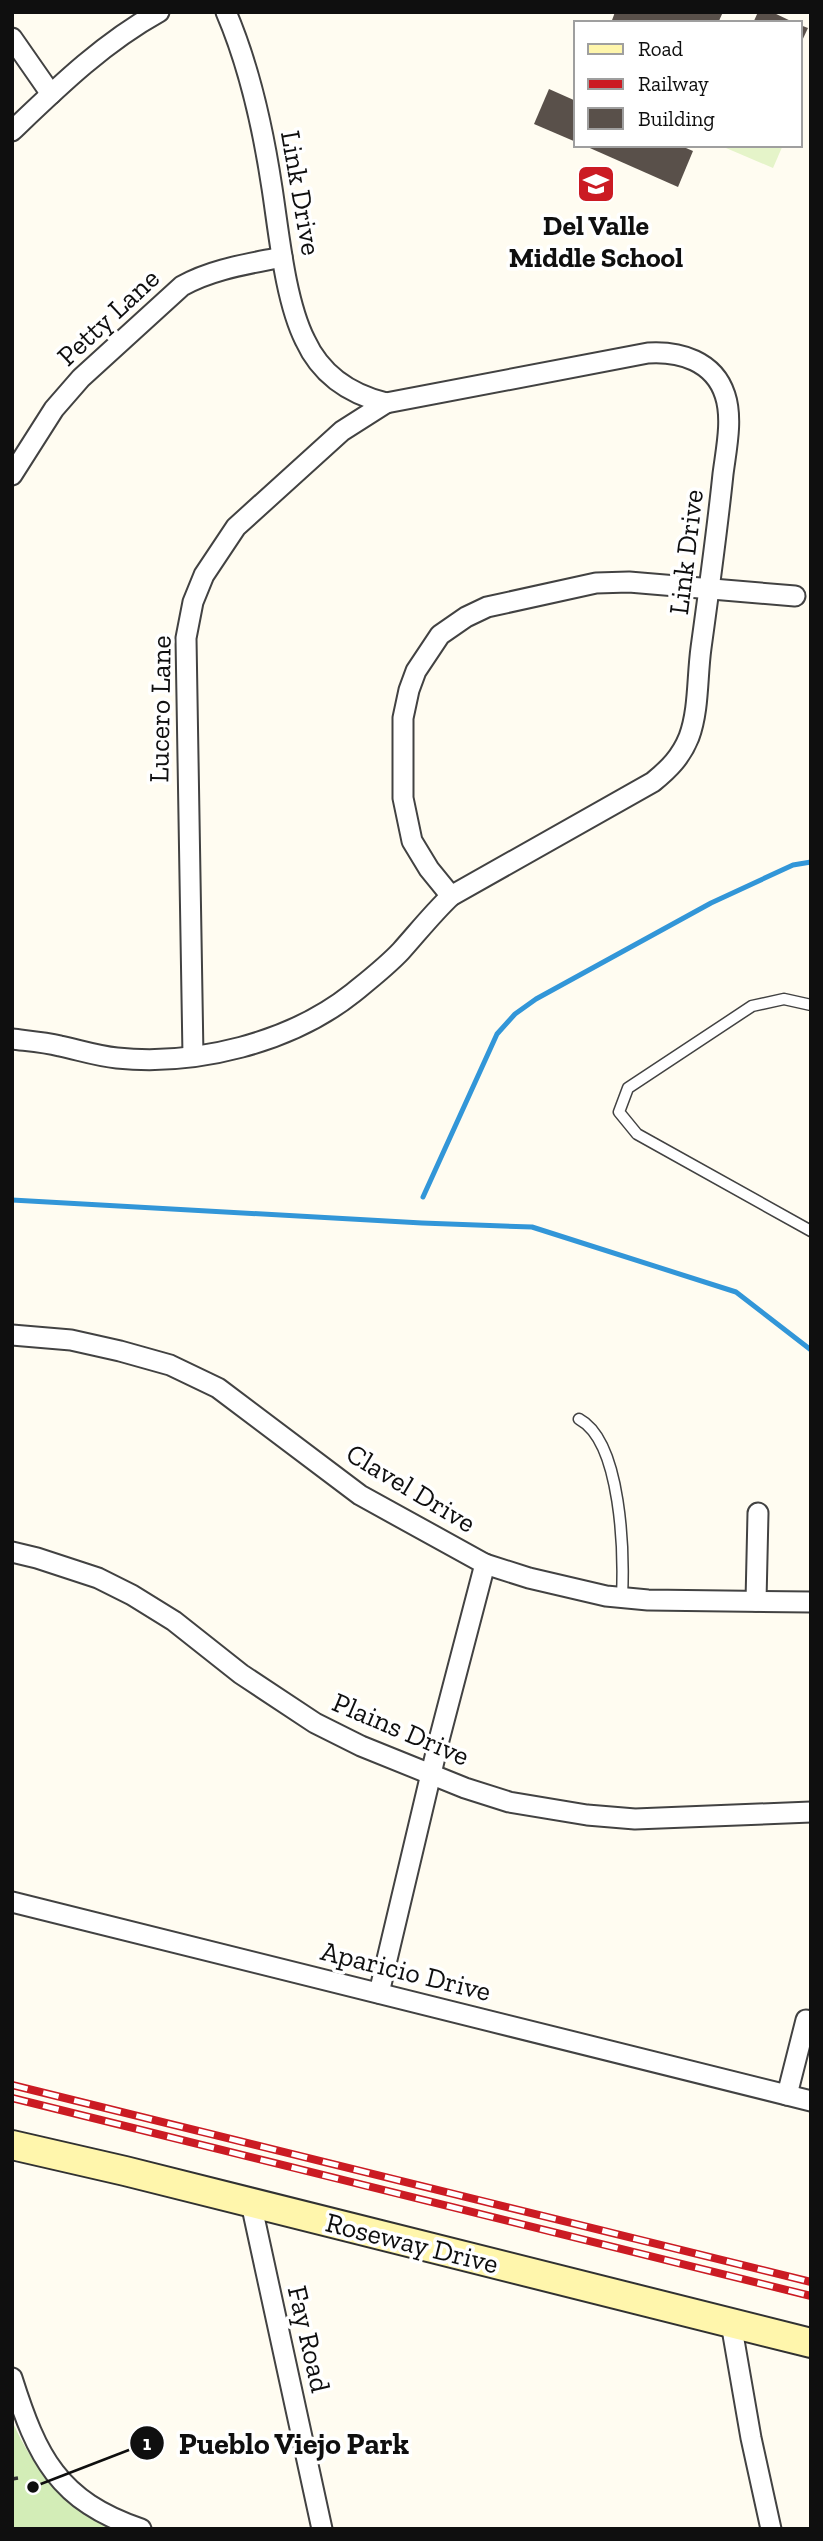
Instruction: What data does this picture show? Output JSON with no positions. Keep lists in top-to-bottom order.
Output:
{
  "streets": {
    "street": [
      "Link Drive",
      "Petty Lane",
      "Lucero Lane",
      "Clavel Drive",
      "Plains Drive",
      "Aparicio Drive",
      "Roseway Drive",
      "Fay Road"
    ]
  },
  "crossings": [
    ["Link Drive", "Petty Lane"],
    ["Link Drive", "Lucero Lane"],
    ["Roseway Drive", "Fay Road"]
  ],
  "places": {
    "school or university": ["Del Valle Middle School"],
    "other": ["Pueblo Viejo Park"]
  },
  "legend": ["Road", "Railway", "Building"]
}
